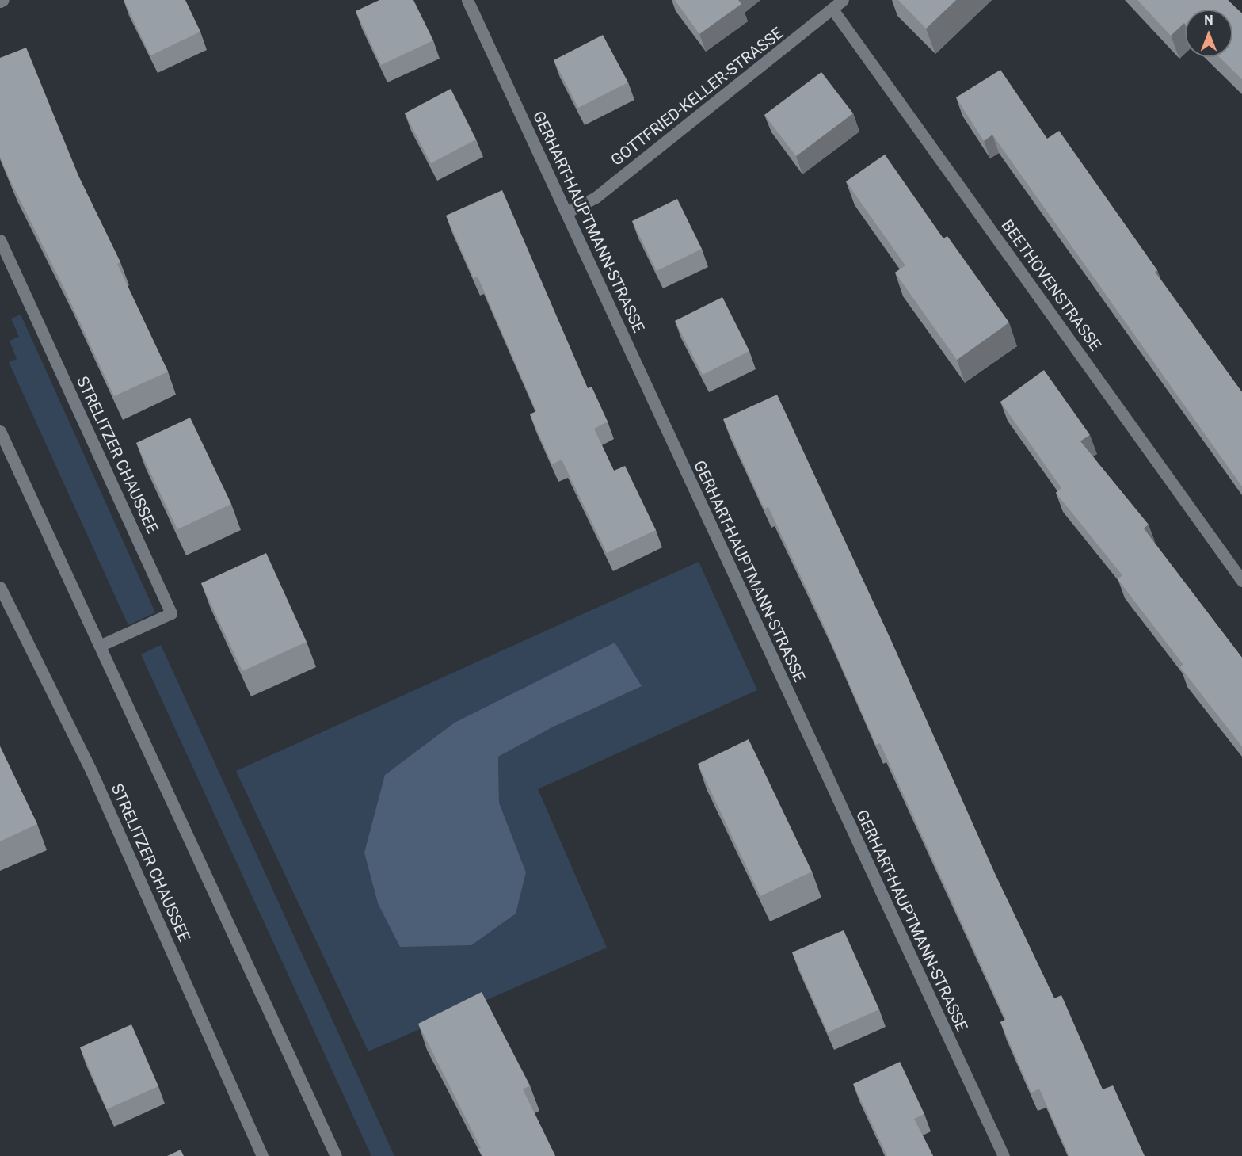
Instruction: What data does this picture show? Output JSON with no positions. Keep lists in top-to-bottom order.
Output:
{
  "streets": {
    "street": [
      "GOTTFRIED-KELLER-STRASSE",
      "GERHART-HAUPTMANN-STRASSE",
      "BEETHOVENSTRASSE",
      "STRELITZER CHAUSSEE"
    ]
  },
  "crossings": [
    ["GOTTFRIED-KELLER-STRASSE", "GERHART-HAUPTMANN-STRASSE"],
    ["GOTTFRIED-KELLER-STRASSE", "BEETHOVENSTRASSE"]
  ],
  "north": "top"
}
